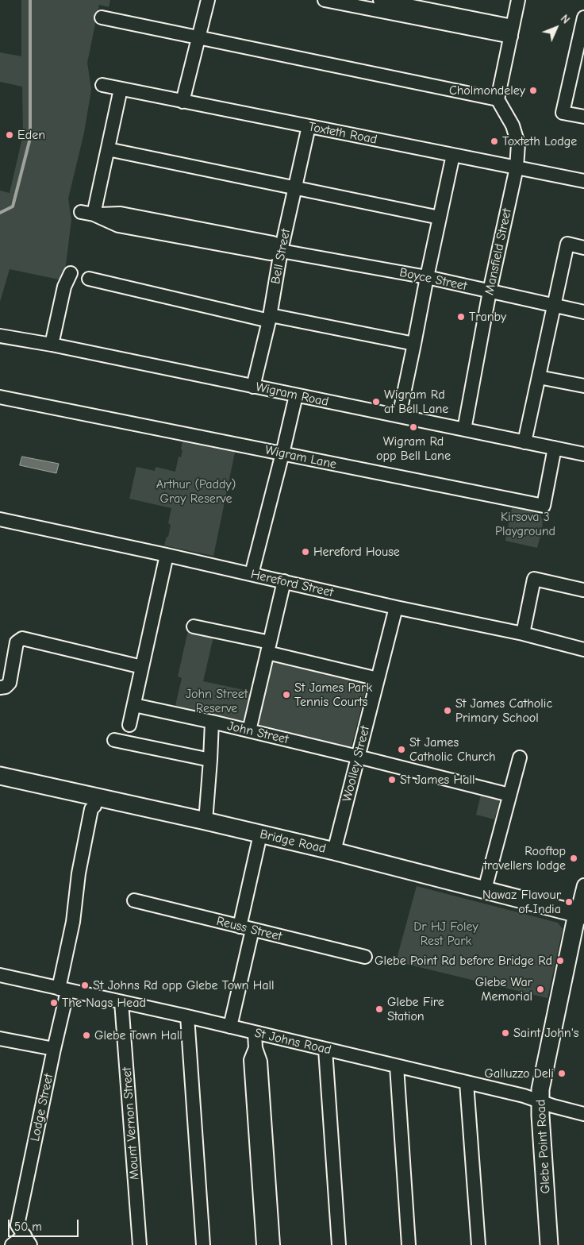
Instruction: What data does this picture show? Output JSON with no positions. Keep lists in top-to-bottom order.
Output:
{
  "streets": {
    "main road": ["Bridge Road", "Glebe Point Road"],
    "street": [
      "Toxteth Road",
      "Mansfield Street",
      "Bell Street",
      "Boyce Street",
      "Wigram Road",
      "Wigram Lane",
      "Hereford Street",
      "John Street",
      "Woolley Street",
      "Reuss Street",
      "St Johns Road",
      "Lodge Street",
      "Mount Vernon Street"
    ]
  },
  "crossings": [
    ["Toxteth Road", "Mansfield Street"],
    ["Toxteth Road", "Bell Street"],
    ["Mansfield Street", "Boyce Street"],
    ["Mansfield Street", "Wigram Road"],
    ["Bell Street", "Boyce Street"],
    ["Bell Street", "Wigram Road"],
    ["Wigram Road", "Wigram Lane"],
    ["Hereford Street", "Woolley Street"],
    ["John Street", "Woolley Street"],
    ["Woolley Street", "Bridge Road"],
    ["Bridge Road", "Lodge Street"],
    ["Bridge Road", "Glebe Point Road"],
    ["St Johns Road", "Lodge Street"],
    ["St Johns Road", "Mount Vernon Street"],
    ["St Johns Road", "Glebe Point Road"]
  ],
  "parks": [
    "Arthur (Paddy) Gray Reserve",
    "Kirsova 3 Playground",
    "John Street Reserve",
    "Dr HJ Foley Rest Park"
  ],
  "places": [
    "Cholmondeley",
    "Eden",
    "Toxteth Lodge",
    "Tranby",
    "Wigram Rd at Bell Lane",
    "Wigram Rd opp Bell Lane",
    "Hereford House",
    "St James Park Tennis Courts",
    "St James Catholic Primary School",
    "St James Catholic Church",
    "St James Hall",
    "Rooftop travellers lodge",
    "Nawaz Flavour of India",
    "Glebe Point Rd before Bridge Rd",
    "St Johns Rd opp Glebe Town Hall",
    "Glebe War Memorial",
    "The Nags Head",
    "Glebe Fire Station",
    "Saint John's",
    "Glebe Town Hall",
    "Galluzzo Deli"
  ],
  "scale_bar": "50 m",
  "north": "top right"
}
